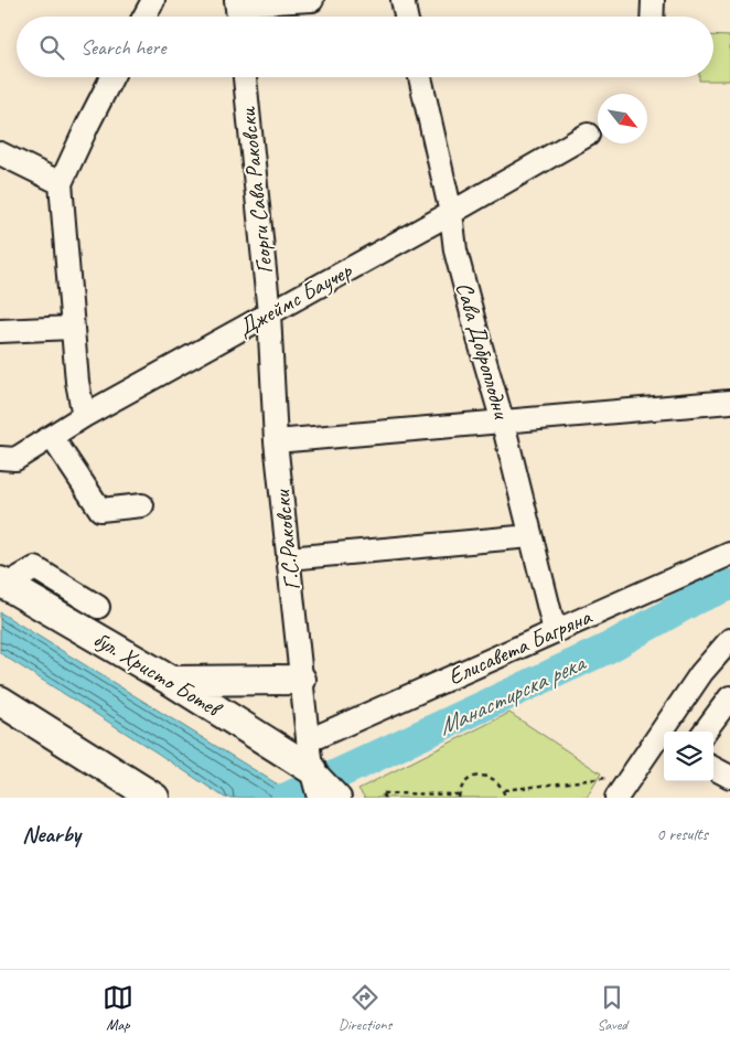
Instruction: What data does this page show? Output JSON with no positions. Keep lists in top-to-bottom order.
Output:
{
  "streets": {
    "main road": ["бул. Христо Ботев"],
    "street": [
      "Георги Сава Раковски",
      "Джеймс Баучер",
      "Сава Доброплодни",
      "Г.С.Раковски",
      "Елисавета Багряна"
    ]
  },
  "crossings": [
    ["Георги Сава Раковски", "Джеймс Баучер"],
    ["Георги Сава Раковски", "Г.С.Раковски"],
    ["Джеймс Баучер", "Сава Доброплодни"],
    ["Джеймс Баучер", "Г.С.Раковски"],
    ["Сава Доброплодни", "Елисавета Багряна"],
    ["Г.С.Раковски", "Елисавета Багряна"],
    ["Г.С.Раковски", "бул. Христо Ботев"]
  ],
  "water": ["Манастирска река"],
  "north": "bottom right",
  "page": {
    "search": "Search here",
    "heading": ["Nearby", "0 results"],
    "nav": ["Map", "Directions", "Saved"]
  }
}
